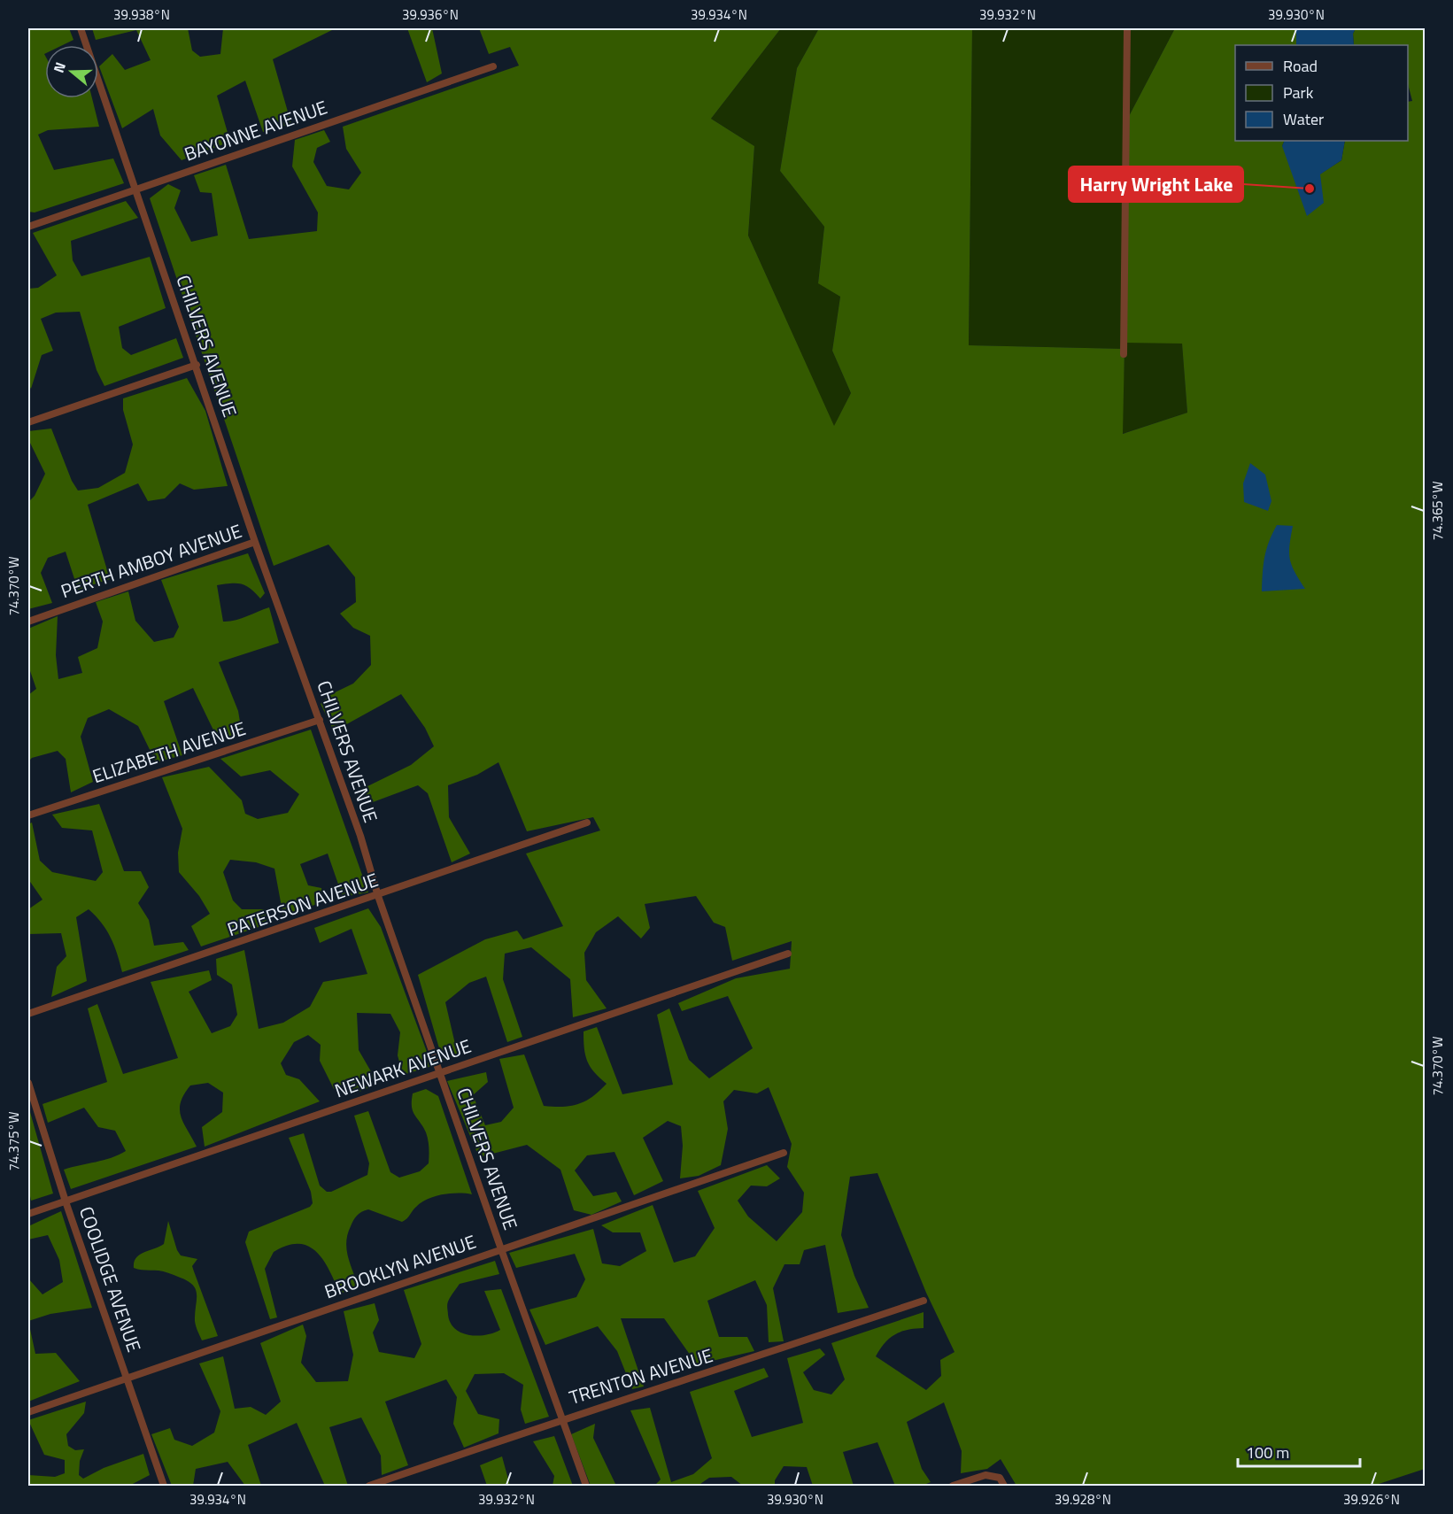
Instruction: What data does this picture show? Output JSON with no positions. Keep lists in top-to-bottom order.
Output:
{
  "streets": {
    "street": [
      "BAYONNE AVENUE",
      "CHILVERS AVENUE",
      "PERTH AMBOY AVENUE",
      "ELIZABETH AVENUE",
      "PATERSON AVENUE",
      "NEWARK AVENUE",
      "BROOKLYN AVENUE",
      "COOLIDGE AVENUE",
      "TRENTON AVENUE"
    ]
  },
  "crossings": [
    ["BAYONNE AVENUE", "CHILVERS AVENUE"],
    ["CHILVERS AVENUE", "PERTH AMBOY AVENUE"],
    ["CHILVERS AVENUE", "ELIZABETH AVENUE"],
    ["CHILVERS AVENUE", "PATERSON AVENUE"],
    ["CHILVERS AVENUE", "NEWARK AVENUE"],
    ["CHILVERS AVENUE", "BROOKLYN AVENUE"],
    ["CHILVERS AVENUE", "TRENTON AVENUE"],
    ["NEWARK AVENUE", "COOLIDGE AVENUE"],
    ["BROOKLYN AVENUE", "COOLIDGE AVENUE"]
  ],
  "places": ["Harry Wright Lake"],
  "legend": ["Road", "Park", "Water"],
  "scale_bar": "100 m",
  "north": "left",
  "coordinates": [
    "39.938°N",
    "39.936°N",
    "39.934°N",
    "39.932°N",
    "39.930°N",
    "74.365°W",
    "74.370°W",
    "74.375°W",
    "39.928°N",
    "39.926°N"
  ]
}
